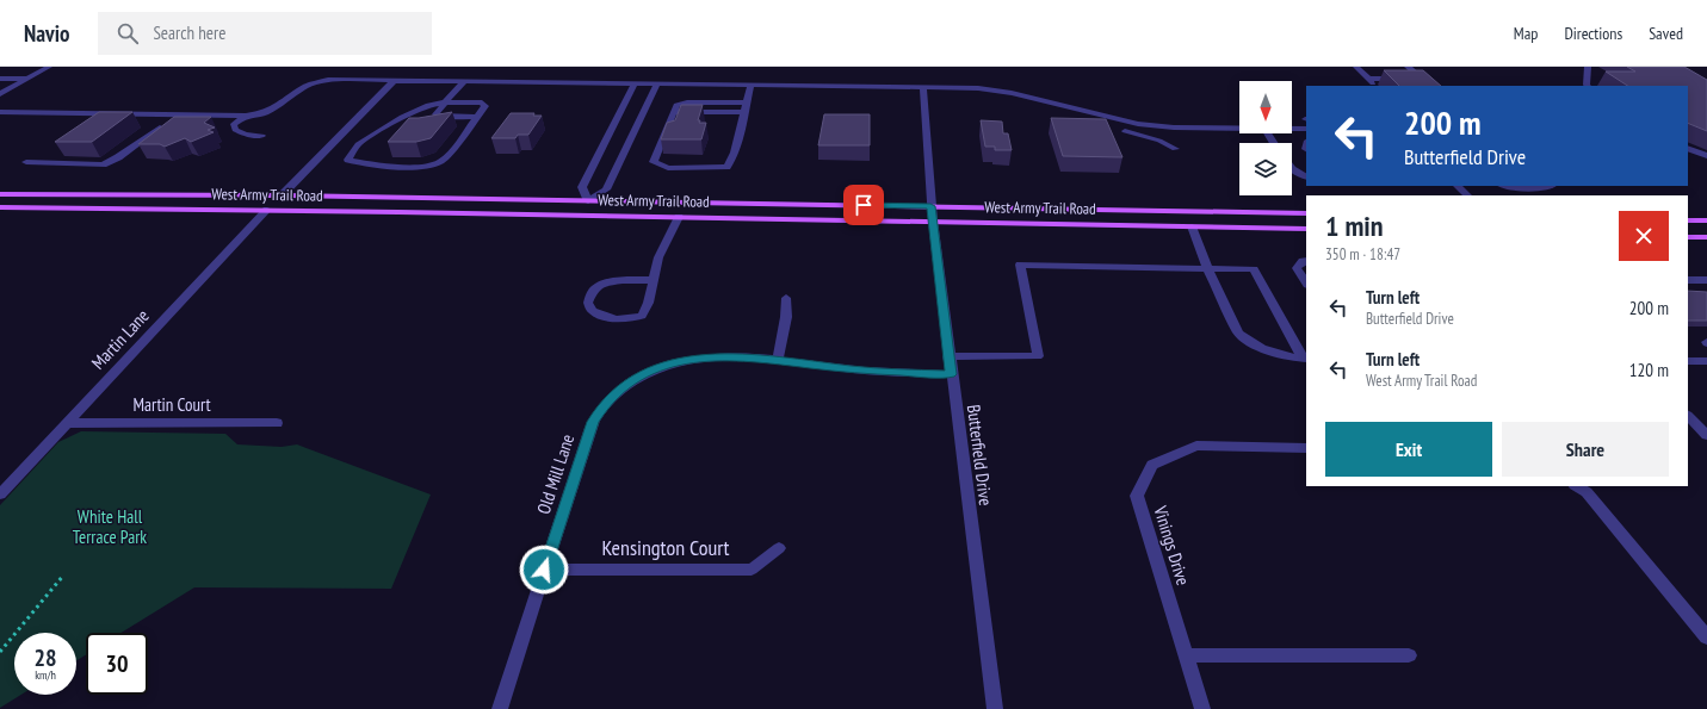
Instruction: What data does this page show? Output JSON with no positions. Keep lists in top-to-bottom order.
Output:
{
  "streets": {
    "main road": ["West Army Trail Road"],
    "street": [
      "Martin Lane",
      "Martin Court",
      "Butterfield Drive",
      "Old Mill Lane",
      "Vinings Drive",
      "Kensington Court"
    ]
  },
  "crossings": [
    ["West Army Trail Road", "Martin Lane"],
    ["West Army Trail Road", "Butterfield Drive"],
    ["Martin Lane", "Martin Court"],
    ["Butterfield Drive", "Old Mill Lane"],
    ["Old Mill Lane", "Kensington Court"]
  ],
  "parks": ["White Hall Terrace Park"],
  "north": "bottom",
  "page": {
    "header": "Navio",
    "search": "Search here",
    "nav": ["Map", "Directions", "Saved"],
    "turn": ["200 m", "Butterfield Drive"],
    "heading": ["1 min", "350 m · 18:47"],
    "list": [
      {
        "name": "Turn left",
        "note": "Butterfield Drive",
        "value": "200 m"
      },
      {
        "name": "Turn left",
        "note": "West Army Trail Road",
        "value": "120 m"
      }
    ],
    "buttons": ["Exit", "Share"],
    "speed": "28 km/h",
    "limit": "30"
  }
}
